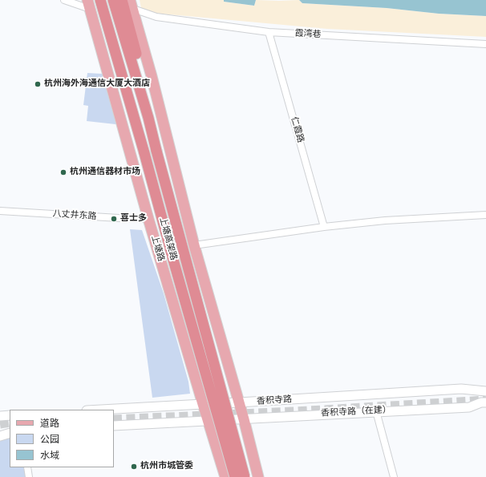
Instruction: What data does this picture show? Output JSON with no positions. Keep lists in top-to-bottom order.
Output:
{
  "streets": {
    "highway": ["上塘高架路"],
    "main road": ["上塘路", "香积寺路", "香积寺路（在建）"],
    "street": ["霞湾巷", "仁霞路", "八丈井东路"]
  },
  "crossings": [
    ["霞湾巷", "仁霞路"],
    ["八丈井东路", "上塘路"],
    ["上塘路", "香积寺路"]
  ],
  "places": [
    "杭州海外海通信大厦大酒店",
    "杭州通信器材市场",
    "喜士多",
    "杭州市城管委"
  ],
  "legend": ["道路", "公园", "水域"]
}
